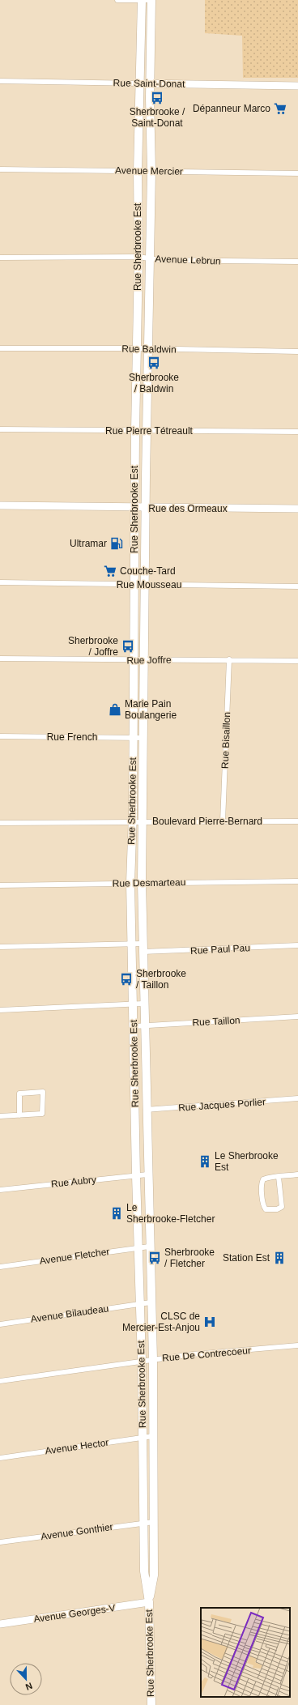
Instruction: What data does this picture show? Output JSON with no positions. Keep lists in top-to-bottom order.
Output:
{
  "streets": {
    "main road": ["Rue Sherbrooke Est"],
    "street": [
      "Rue Saint-Donat",
      "Avenue Mercier",
      "Avenue Lebrun",
      "Rue Baldwin",
      "Rue Pierre Tétreault",
      "Rue des Ormeaux",
      "Rue Mousseau",
      "Rue Joffre",
      "Rue French",
      "Rue Bisaillon",
      "Boulevard Pierre-Bernard",
      "Rue Desmarteau",
      "Rue Paul Pau",
      "Rue Taillon",
      "Rue Jacques Porlier",
      "Rue Aubry",
      "Avenue Fletcher",
      "Avenue Bilaudeau",
      "Rue De Contrecoeur",
      "Avenue Hector",
      "Avenue Gonthier",
      "Avenue Georges-V"
    ]
  },
  "crossings": [
    ["Rue Saint-Donat", "Rue Sherbrooke Est"],
    ["Avenue Mercier", "Rue Sherbrooke Est"],
    ["Rue Sherbrooke Est", "Avenue Lebrun"],
    ["Rue Sherbrooke Est", "Rue Baldwin"],
    ["Rue Sherbrooke Est", "Rue Pierre Tétreault"],
    ["Rue Sherbrooke Est", "Rue des Ormeaux"],
    ["Rue Sherbrooke Est", "Rue Mousseau"],
    ["Rue Sherbrooke Est", "Rue Joffre"],
    ["Rue Sherbrooke Est", "Rue French"],
    ["Rue Sherbrooke Est", "Boulevard Pierre-Bernard"],
    ["Rue Sherbrooke Est", "Rue Desmarteau"],
    ["Rue Sherbrooke Est", "Rue Paul Pau"],
    ["Rue Sherbrooke Est", "Rue Taillon"],
    ["Rue Sherbrooke Est", "Rue Jacques Porlier"],
    ["Rue Sherbrooke Est", "Rue Aubry"],
    ["Rue Sherbrooke Est", "Avenue Fletcher"],
    ["Rue Sherbrooke Est", "Avenue Bilaudeau"],
    ["Rue Sherbrooke Est", "Rue De Contrecoeur"],
    ["Rue Sherbrooke Est", "Avenue Hector"],
    ["Rue Sherbrooke Est", "Avenue Gonthier"],
    ["Rue Sherbrooke Est", "Avenue Georges-V"],
    ["Rue Joffre", "Rue Bisaillon"],
    ["Rue Bisaillon", "Boulevard Pierre-Bernard"]
  ],
  "places": {
    "bus stop": [
      "Sherbrooke / Saint-Donat",
      "Sherbrooke / Baldwin",
      "Sherbrooke / Joffre",
      "Sherbrooke / Taillon",
      "Sherbrooke / Fletcher"
    ],
    "supermarket": ["Dépanneur Marco", "Couche-Tard"],
    "fuel station": ["Ultramar"],
    "shop": ["Marie Pain Boulangerie"],
    "building": ["Le Sherbrooke Est", "Le Sherbrooke-Fletcher", "Station Est"],
    "hospital": ["CLSC de Mercier-Est-Anjou"]
  },
  "north": "bottom"
}
